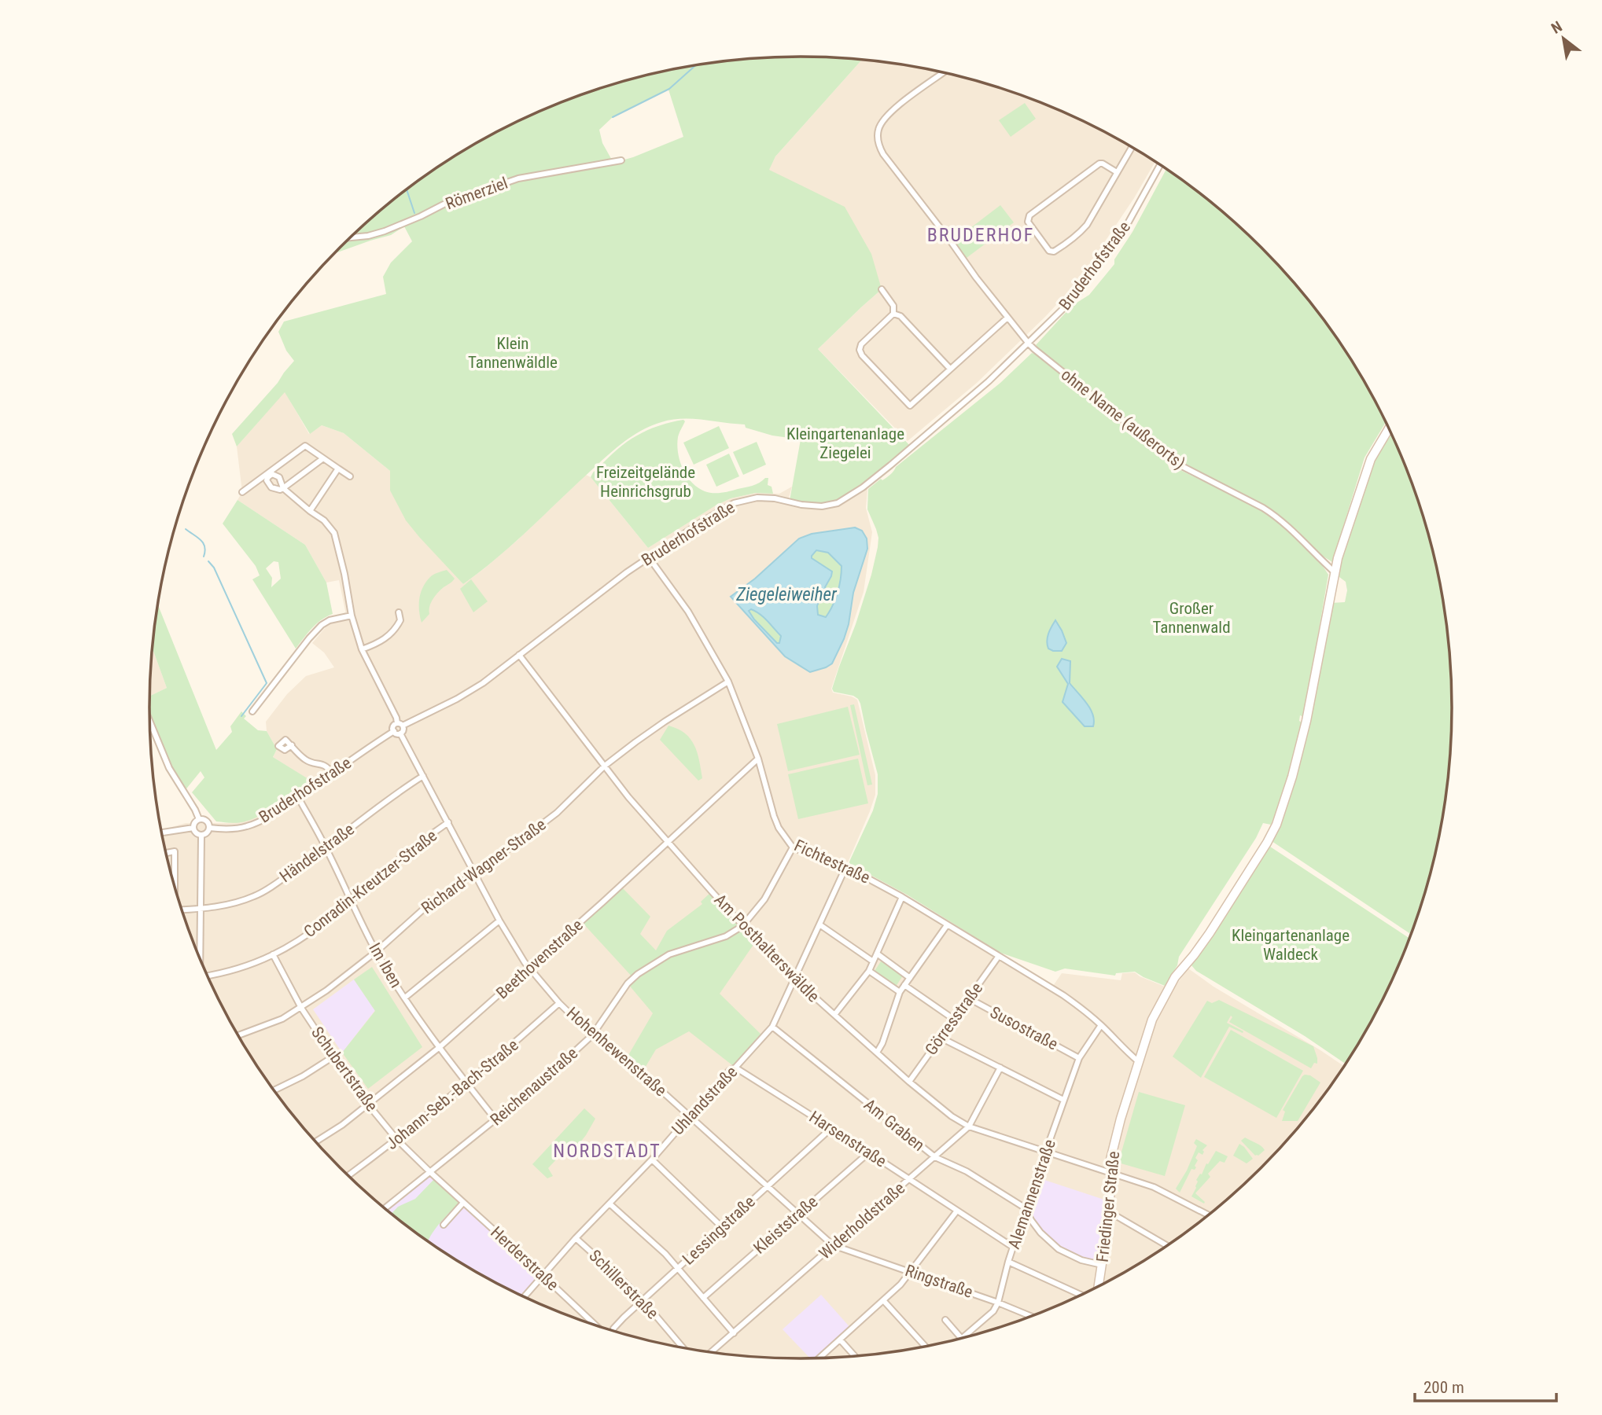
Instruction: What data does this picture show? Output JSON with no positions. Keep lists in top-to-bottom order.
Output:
{
  "streets": {
    "main road": ["Friedinger Straße"],
    "street": [
      "Römerziel",
      "Bruderhofstraße",
      "ohne Name (außerorts)",
      "Händelstraße",
      "Fichtestraße",
      "Richard-Wagner-Straße",
      "Conradin-Kreutzer-Straße",
      "Am Posthalterswäldle",
      "Beethovenstraße",
      "Im Iben",
      "Görresstraße",
      "Susostraße",
      "Hohenhewenstraße",
      "Schubertstraße",
      "Reichenaustraße",
      "Johann-Seb.-Bach-Straße",
      "Uhlandstraße",
      "Am Graben",
      "Harsenstraße",
      "Alemannenstraße",
      "Widerholdstraße",
      "Kleiststraße",
      "Lessingstraße",
      "Herderstraße",
      "Ringstraße",
      "Schillerstraße"
    ]
  },
  "crossings": [
    ["Bruderhofstraße", "ohne Name (außerorts)"],
    ["Bruderhofstraße", "Fichtestraße"],
    ["Bruderhofstraße", "Am Posthalterswäldle"],
    ["Bruderhofstraße", "Im Iben"],
    ["Bruderhofstraße", "Hohenhewenstraße"],
    ["ohne Name (außerorts)", "Friedinger Straße"],
    ["Händelstraße", "Im Iben"],
    ["Händelstraße", "Hohenhewenstraße"],
    ["Fichtestraße", "Richard-Wagner-Straße"],
    ["Fichtestraße", "Beethovenstraße"],
    ["Fichtestraße", "Görresstraße"],
    ["Fichtestraße", "Reichenaustraße"],
    ["Fichtestraße", "Uhlandstraße"],
    ["Fichtestraße", "Alemannenstraße"],
    ["Fichtestraße", "Friedinger Straße"],
    ["Richard-Wagner-Straße", "Am Posthalterswäldle"],
    ["Richard-Wagner-Straße", "Im Iben"],
    ["Richard-Wagner-Straße", "Hohenhewenstraße"],
    ["Richard-Wagner-Straße", "Schubertstraße"],
    ["Conradin-Kreutzer-Straße", "Im Iben"],
    ["Conradin-Kreutzer-Straße", "Hohenhewenstraße"],
    ["Conradin-Kreutzer-Straße", "Schubertstraße"],
    ["Am Posthalterswäldle", "Beethovenstraße"],
    ["Am Posthalterswäldle", "Görresstraße"],
    ["Am Posthalterswäldle", "Reichenaustraße"],
    ["Am Posthalterswäldle", "Uhlandstraße"],
    ["Am Posthalterswäldle", "Alemannenstraße"],
    ["Am Posthalterswäldle", "Friedinger Straße"],
    ["Am Posthalterswäldle", "Widerholdstraße"],
    ["Beethovenstraße", "Im Iben"],
    ["Beethovenstraße", "Hohenhewenstraße"],
    ["Beethovenstraße", "Schubertstraße"],
    ["Im Iben", "Reichenaustraße"],
    ["Im Iben", "Johann-Seb.-Bach-Straße"],
    ["Görresstraße", "Susostraße"],
    ["Susostraße", "Alemannenstraße"],
    ["Hohenhewenstraße", "Reichenaustraße"],
    ["Hohenhewenstraße", "Johann-Seb.-Bach-Straße"],
    ["Hohenhewenstraße", "Uhlandstraße"],
    ["Hohenhewenstraße", "Widerholdstraße"],
    ["Hohenhewenstraße", "Kleiststraße"],
    ["Hohenhewenstraße", "Lessingstraße"],
    ["Hohenhewenstraße", "Ringstraße"],
    ["Schubertstraße", "Reichenaustraße"],
    ["Schubertstraße", "Johann-Seb.-Bach-Straße"],
    ["Schubertstraße", "Herderstraße"],
    ["Reichenaustraße", "Herderstraße"],
    ["Uhlandstraße", "Am Graben"],
    ["Uhlandstraße", "Harsenstraße"],
    ["Uhlandstraße", "Herderstraße"],
    ["Uhlandstraße", "Schillerstraße"],
    ["Am Graben", "Alemannenstraße"],
    ["Am Graben", "Widerholdstraße"],
    ["Harsenstraße", "Alemannenstraße"],
    ["Harsenstraße", "Widerholdstraße"],
    ["Harsenstraße", "Kleiststraße"],
    ["Harsenstraße", "Lessingstraße"],
    ["Alemannenstraße", "Ringstraße"],
    ["Widerholdstraße", "Ringstraße"],
    ["Lessingstraße", "Schillerstraße"]
  ],
  "districts": ["BRUDERHOF", "NORDSTADT"],
  "water": ["Ziegeleiweiher"],
  "parks": [
    "Klein Tannenwäldle",
    "Kleingartenanlage Ziegelei",
    "Freizeitgelände Heinrichsgrub",
    "Großer Tannenwald",
    "Kleingartenanlage Waldeck"
  ],
  "scale_bar": "200 m",
  "north": "top left"
}
